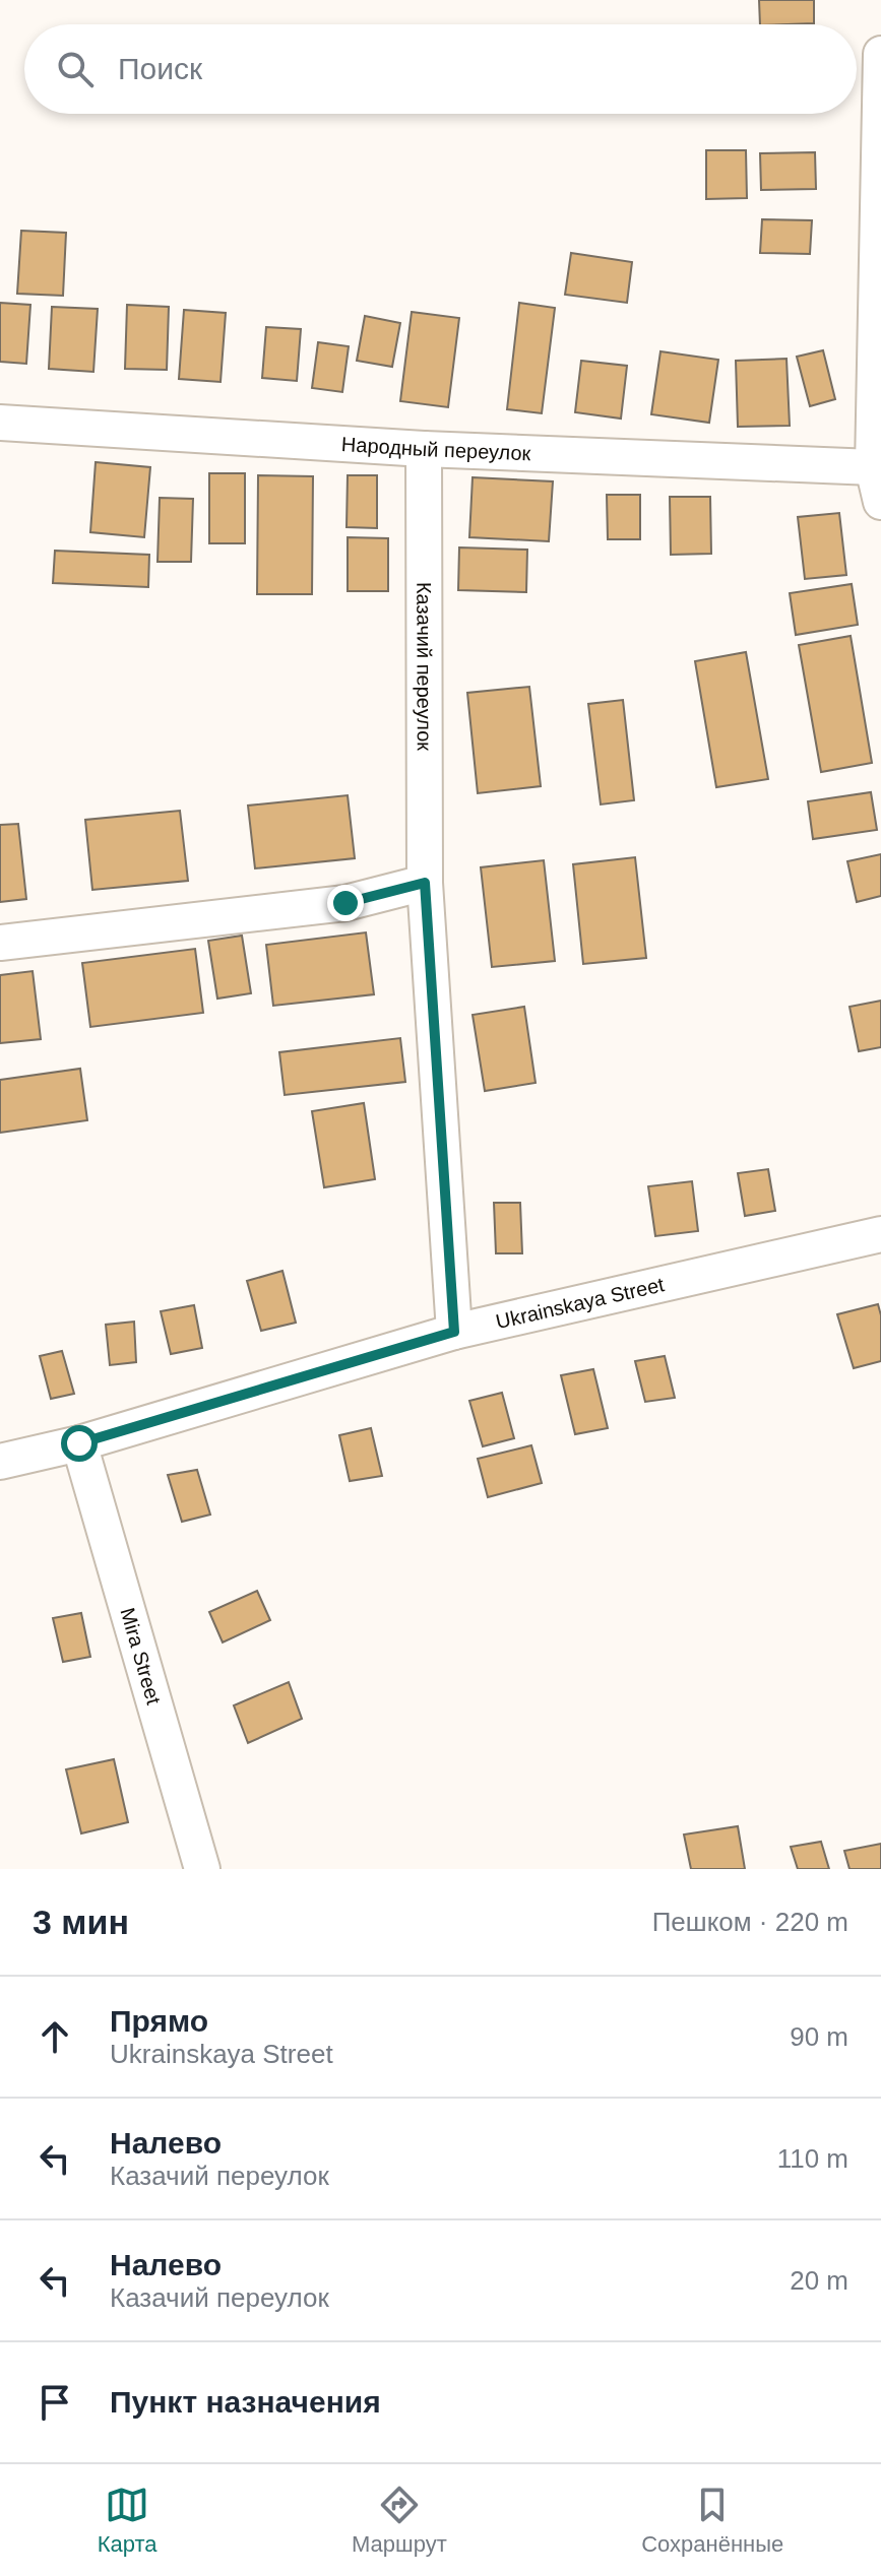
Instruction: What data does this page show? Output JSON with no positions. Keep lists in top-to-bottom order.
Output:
{
  "streets": {
    "street": [
      "Народный переулок",
      "Казачий переулок",
      "Ukrainskaya Street",
      "Mira Street"
    ]
  },
  "crossings": [
    ["Народный переулок", "Казачий переулок"],
    ["Казачий переулок", "Ukrainskaya Street"],
    ["Ukrainskaya Street", "Mira Street"]
  ],
  "page": {
    "search": "Поиск",
    "heading": ["3 мин", "Пешком · 220 m"],
    "list": [
      ["Прямо", "Ukrainskaya Street", "90 m"],
      ["Налево", "Казачий переулок", "110 m"],
      ["Налево", "Казачий переулок", "20 m"],
      "Пункт назначения"
    ],
    "nav": ["Карта", "Маршрут", "Сохранённые"]
  }
}
